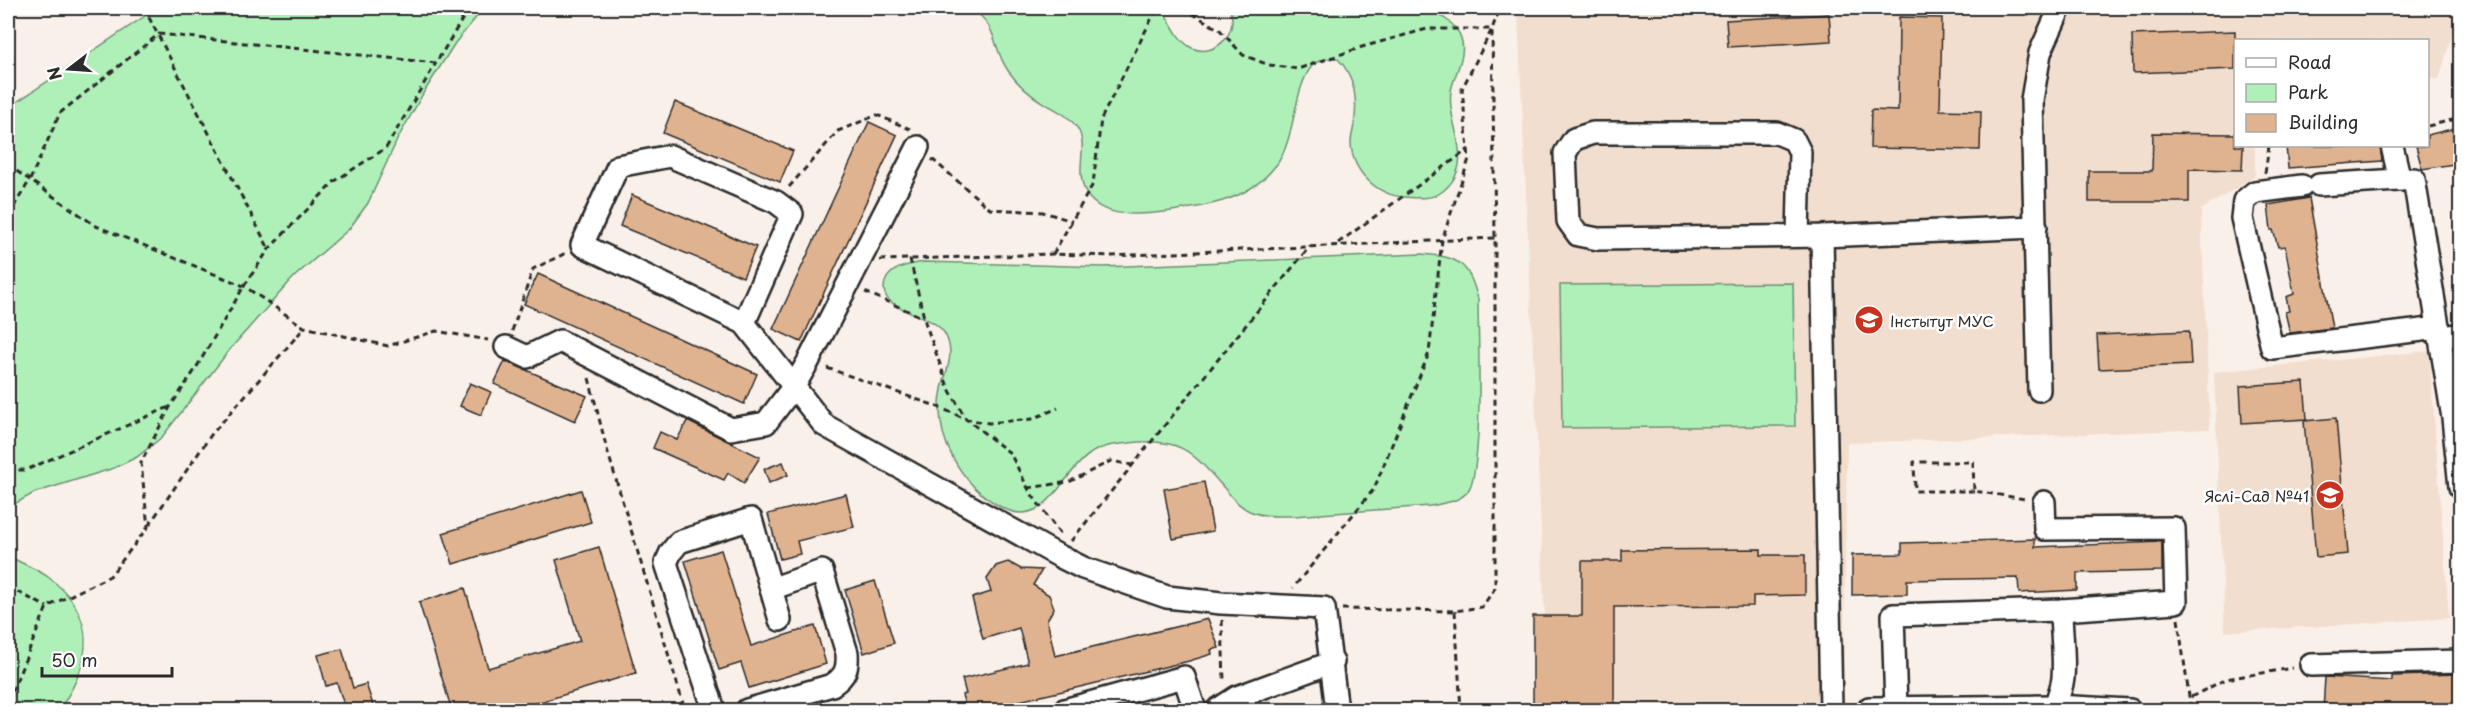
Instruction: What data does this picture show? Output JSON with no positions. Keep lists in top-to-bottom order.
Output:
{
  "places": {
    "school or university": ["Інстытут МУС", "Яслі-Сад №41"]
  },
  "legend": ["Road", "Park", "Building"],
  "scale_bar": "50 m",
  "north": "left"
}
